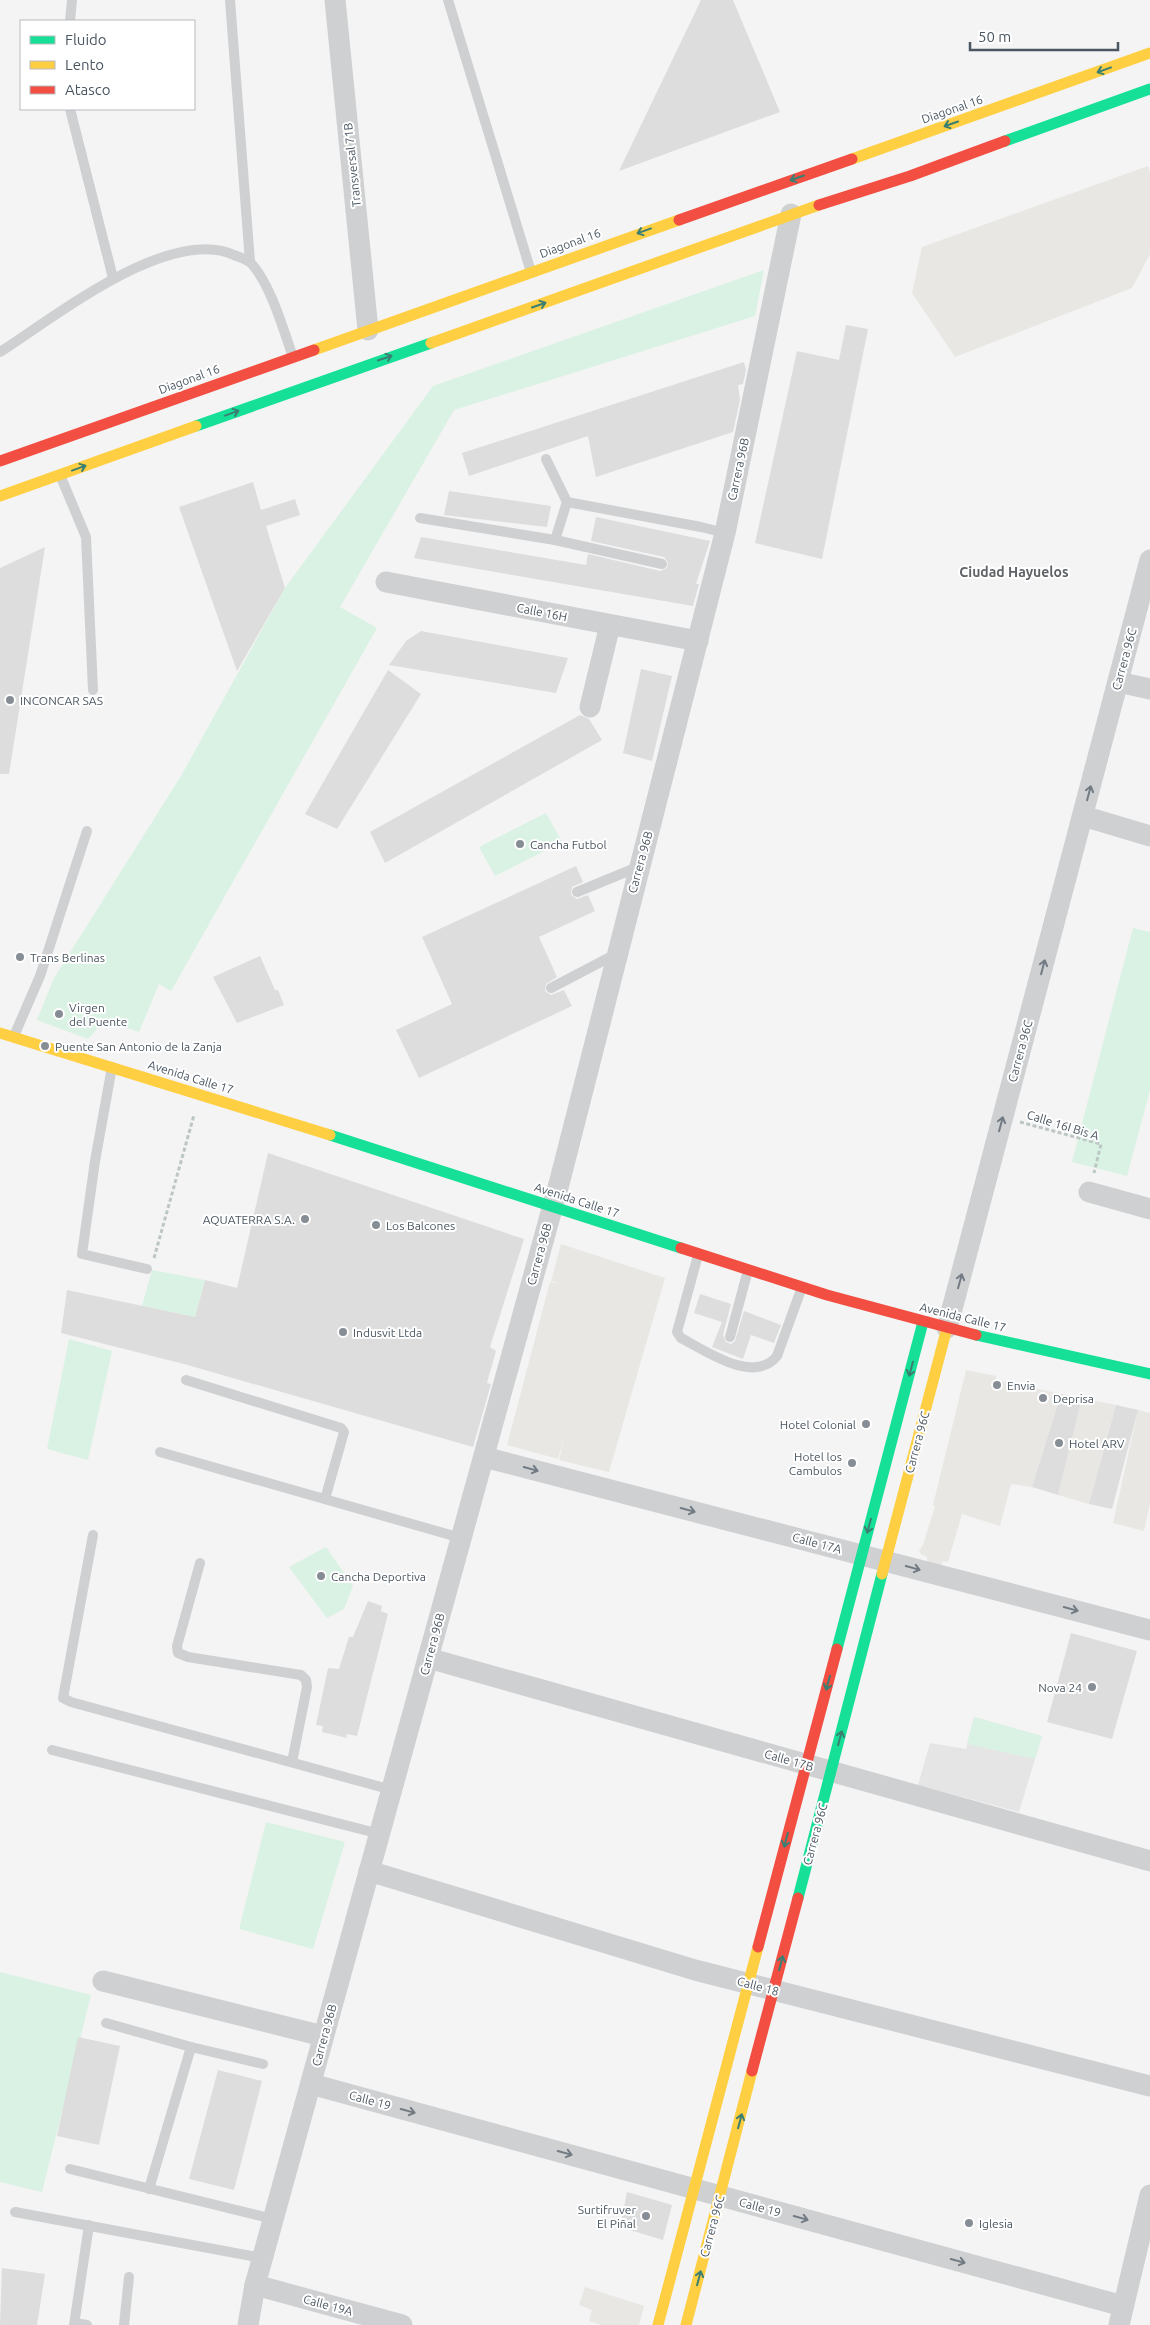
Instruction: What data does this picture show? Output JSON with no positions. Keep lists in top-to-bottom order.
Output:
{
  "streets": {
    "main road": ["Diagonal 16", "Carrera 96C", "Avenida Calle 17"],
    "street": [
      "Transversal 71B",
      "Carrera 96B",
      "Calle 16H",
      "Calle 17A",
      "Calle 17B",
      "Calle 18",
      "Calle 19",
      "Calle 19A"
    ],
    "path": ["Calle 16I Bis A"]
  },
  "crossings": [
    ["Diagonal 16", "Transversal 71B"],
    ["Carrera 96B", "Calle 16H"],
    ["Carrera 96B", "Avenida Calle 17"],
    ["Carrera 96B", "Calle 17A"],
    ["Carrera 96B", "Calle 17B"],
    ["Carrera 96B", "Calle 18"],
    ["Carrera 96B", "Calle 19"],
    ["Carrera 96B", "Calle 19A"],
    ["Carrera 96C", "Avenida Calle 17"],
    ["Carrera 96C", "Calle 16I Bis A"],
    ["Carrera 96C", "Calle 17A"],
    ["Carrera 96C", "Calle 17B"],
    ["Carrera 96C", "Calle 18"],
    ["Carrera 96C", "Calle 19"]
  ],
  "one_way": ["Calle 17A", "Calle 19"],
  "districts": ["Ciudad Hayuelos"],
  "places": [
    "INCONCAR SAS",
    "Cancha Futbol",
    "Trans Berlinas",
    "Virgen del Puente",
    "Puente San Antonio de la Zanja",
    "AQUATERRA S.A.",
    "Los Balcones",
    "Indusvit Ltda",
    "Envia",
    "Deprisa",
    "Hotel Colonial",
    "Hotel ARV",
    "Hotel los Cambulos",
    "Cancha Deportiva",
    "Nova 24",
    "Surtifruver El Piñal",
    "Iglesia"
  ],
  "legend": ["Fluido", "Lento", "Atasco"],
  "scale_bar": "50 m"
}
